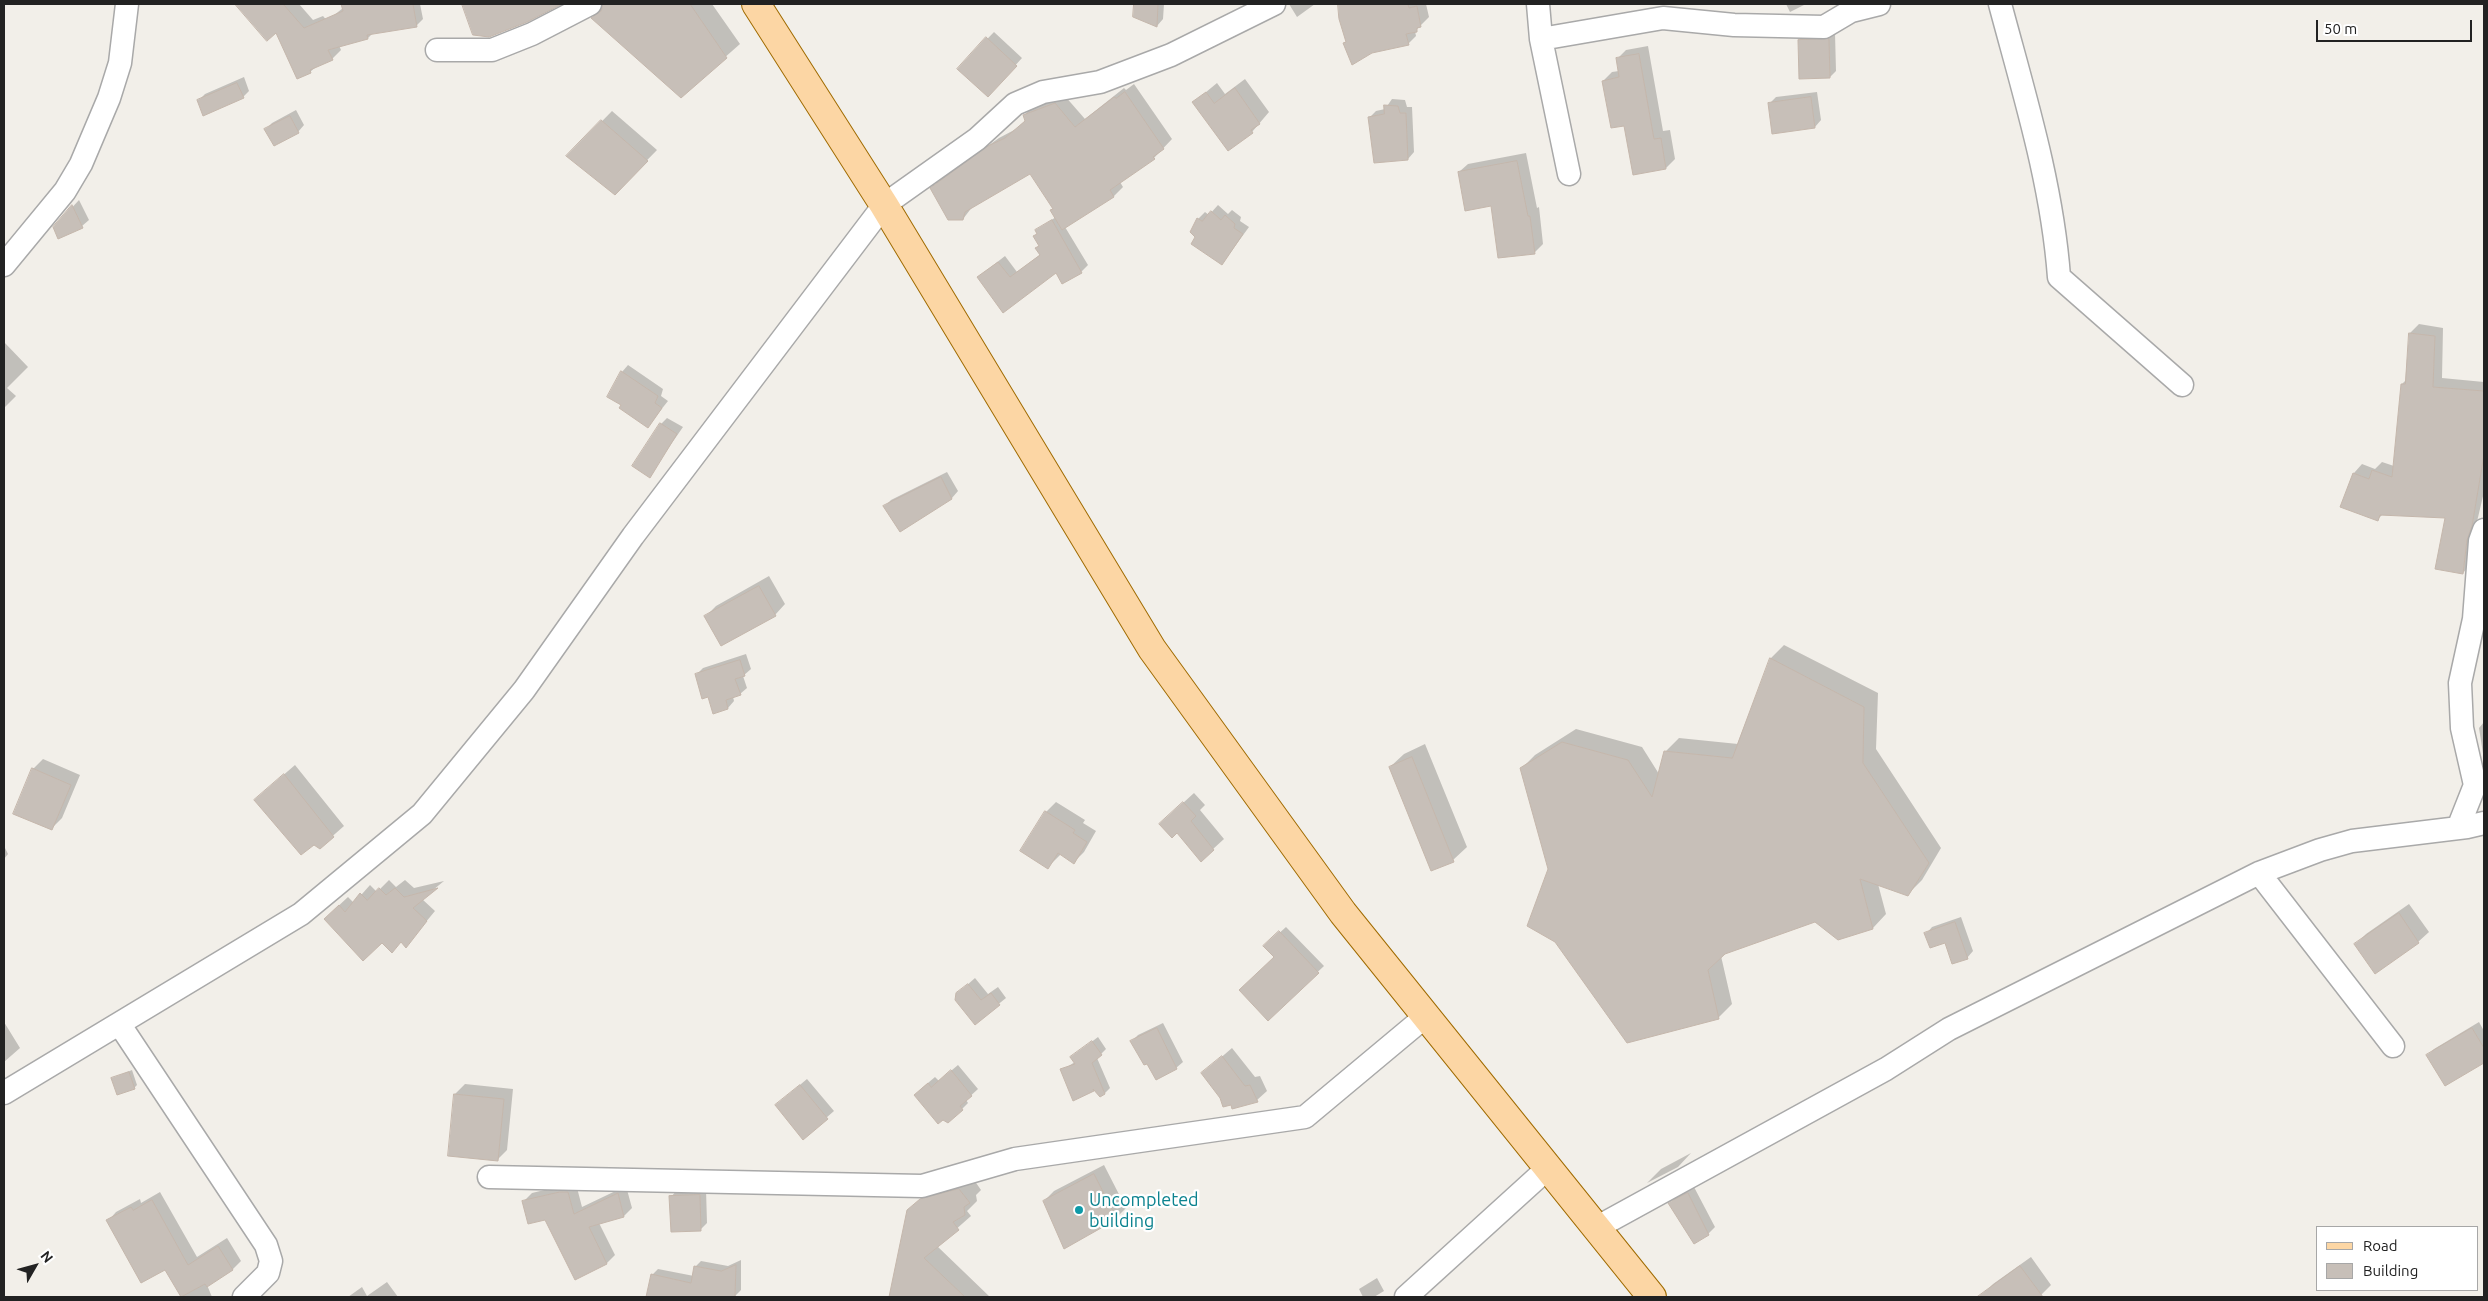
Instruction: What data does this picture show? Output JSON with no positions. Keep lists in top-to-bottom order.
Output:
{
  "places": ["Uncompleted building"],
  "legend": ["Road", "Building"],
  "scale_bar": "50 m",
  "north": "top right"
}
